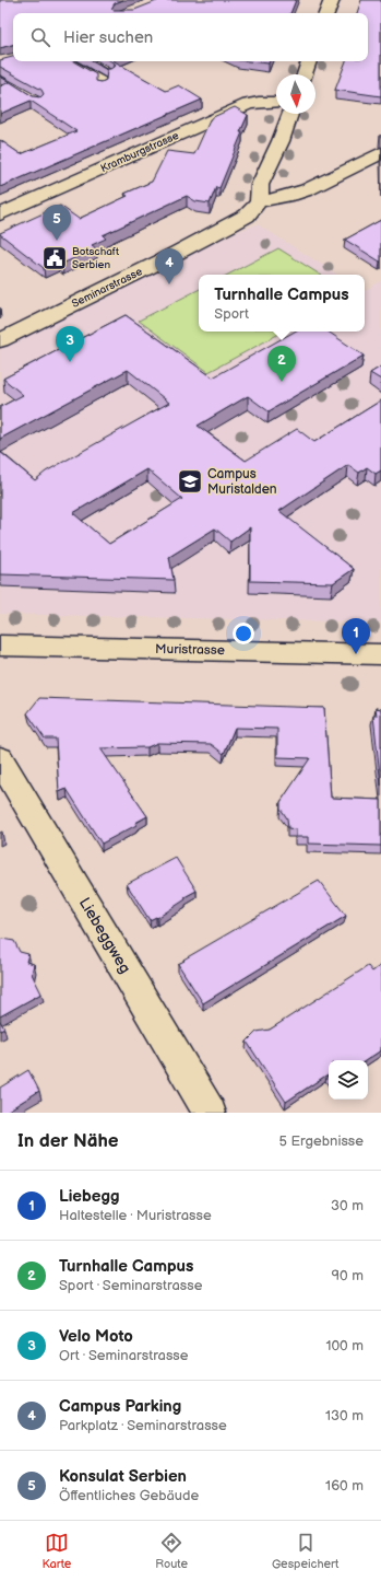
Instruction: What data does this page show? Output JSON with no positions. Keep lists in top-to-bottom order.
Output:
{
  "streets": {
    "street": [
      "Kramburgstrasse",
      "Seminarstrasse",
      "Muristrasse",
      "Liebeggweg"
    ]
  },
  "places": {
    "public building": ["Botschaft Serbien"],
    "school or university": ["Campus Muristalden"]
  },
  "north": "bottom",
  "page": {
    "search": "Hier suchen",
    "pins": [
      "5",
      "4",
      "3",
      "2",
      "1"
    ],
    "popup": ["Turnhalle Campus", "Sport"],
    "heading": ["In der Nähe", "5 Ergebnisse"],
    "list": [
      {
        "mark": "1",
        "name": "Liebegg",
        "note": "Haltestelle · Muristrasse",
        "value": "30 m"
      },
      {
        "mark": "2",
        "name": "Turnhalle Campus",
        "note": "Sport · Seminarstrasse",
        "value": "90 m"
      },
      {
        "mark": "3",
        "name": "Velo Moto",
        "note": "Ort · Seminarstrasse",
        "value": "100 m"
      },
      {
        "mark": "4",
        "name": "Campus Parking",
        "note": "Parkplatz · Seminarstrasse",
        "value": "130 m"
      },
      {
        "mark": "5",
        "name": "Konsulat Serbien",
        "note": "Öffentliches Gebäude",
        "value": "160 m"
      }
    ],
    "nav": ["Karte", "Route", "Gespeichert"]
  }
}
